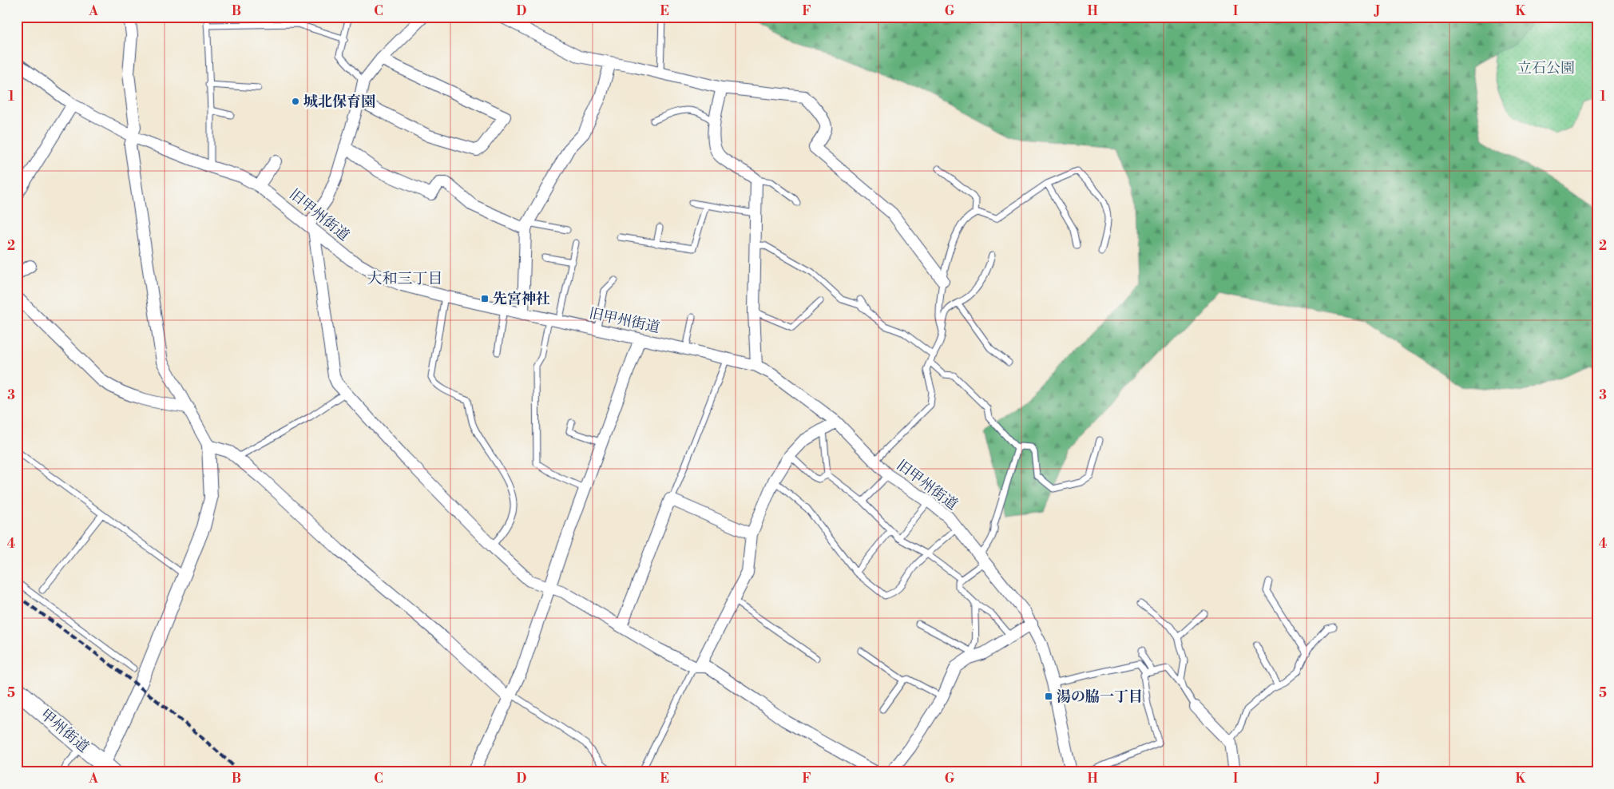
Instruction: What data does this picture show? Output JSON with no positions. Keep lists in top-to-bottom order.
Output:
{
  "streets": {
    "highway": ["甲州街道"],
    "street": ["旧甲州街道"]
  },
  "districts": ["大和三丁目"],
  "parks": ["立石公園"],
  "places": {
    "other": ["城北保育園"],
    "transit": ["先宮神社", "湯の脇一丁目"]
  },
  "grid": {
    "columns": [
      "A",
      "B",
      "C",
      "D",
      "E",
      "F",
      "G",
      "H",
      "I",
      "J",
      "K"
    ],
    "rows": [
      "1",
      "2",
      "3",
      "4",
      "5"
    ]
  }
}
